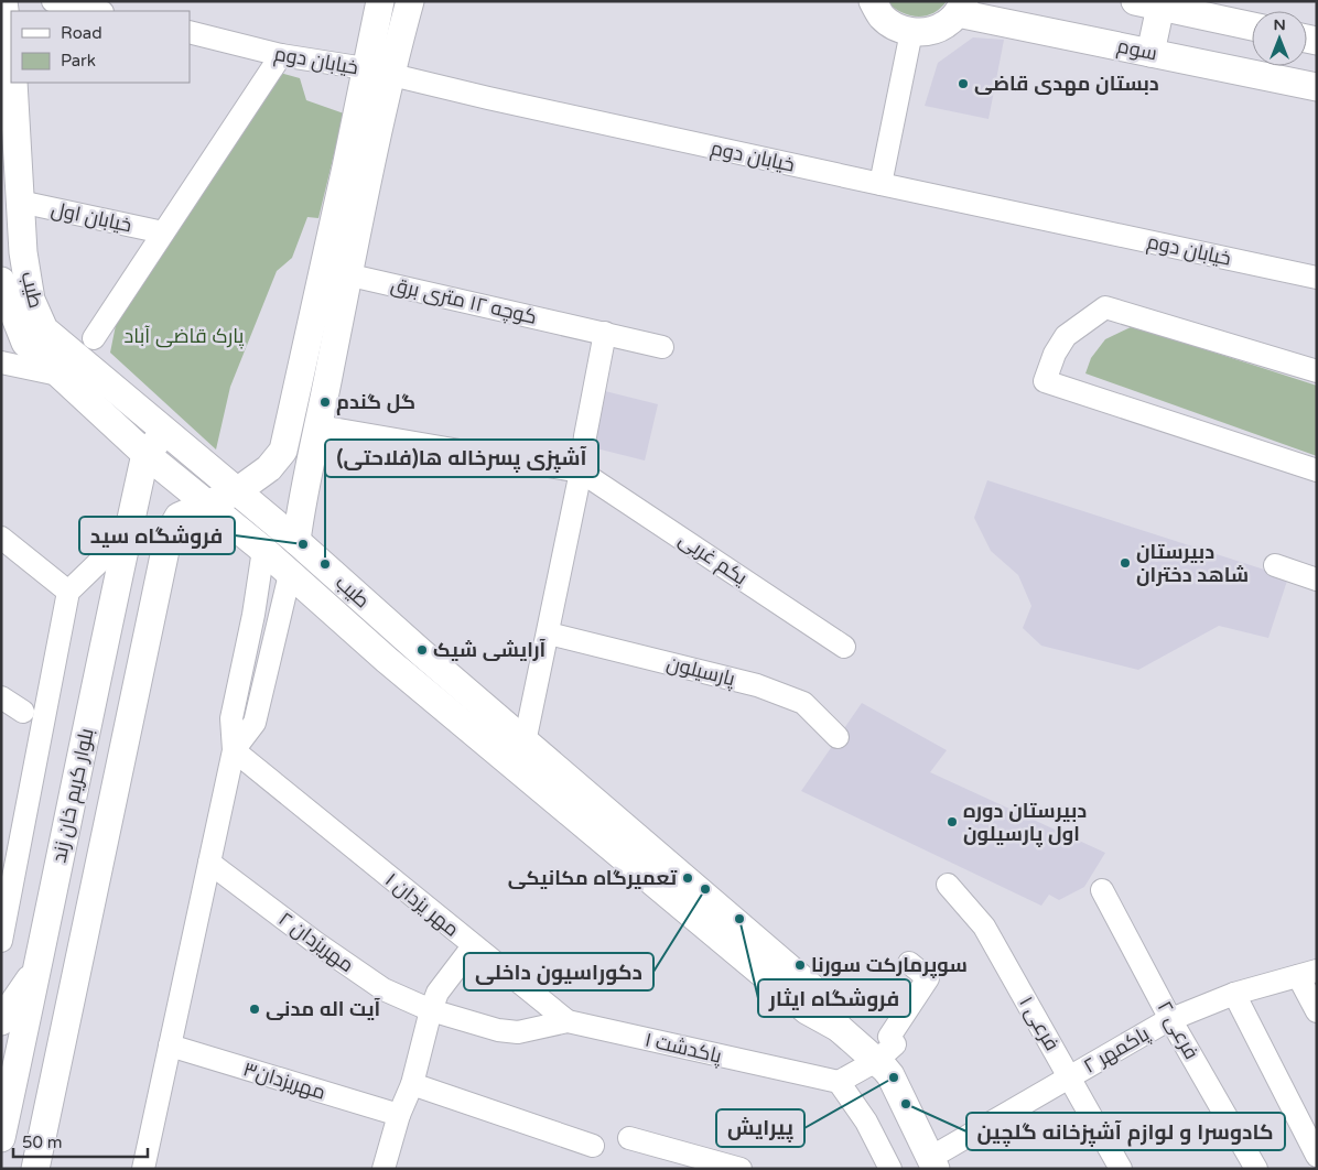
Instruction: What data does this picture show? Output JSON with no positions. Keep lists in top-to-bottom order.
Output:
{
  "streets": {
    "main road": ["سوم", "طیب", "بلوار کریم خان زند"],
    "street": [
      "خیابان دوم",
      "خیابان اول",
      "کوچه ۱۲ متری برق",
      "یکم غربی",
      "پارسیلون",
      "مهر یزدان ۱",
      "مهریزدان ۲",
      "فرعی ۱",
      "فرعی ۲",
      "پاکدشت ۱",
      "پاکمهر ۲",
      "مهریزدان۳"
    ]
  },
  "crossings": [
    ["خیابان اول", "طیب"],
    ["طیب", "بلوار کریم خان زند"],
    ["طیب", "پاکمهر ۲"],
    ["کوچه ۱۲ متری برق", "بلوار کریم خان زند"],
    ["مهر یزدان ۱", "مهریزدان ۲"],
    ["مهر یزدان ۱", "پاکدشت ۱"],
    ["مهر یزدان ۱", "مهریزدان۳"],
    ["مهریزدان ۲", "پاکدشت ۱"],
    ["فرعی ۱", "پاکمهر ۲"],
    ["فرعی ۲", "پاکمهر ۲"]
  ],
  "parks": ["پارک قاضی آباد"],
  "places": [
    "دبستان مهدی قاضی",
    "گل گندم",
    "فروشگاه سید",
    "دبیرستان شاهد دختران",
    "آشپزی پسرخاله ها(فلاحتی)",
    "آرایشی شیک",
    "دبیرستان دوره اول پارسیلون",
    "تعمیرگاه مکانیکی",
    "دکوراسیون داخلی",
    "فروشگاه ایثار",
    "سوپرمارکت سورنا",
    "آیت اله مدنی",
    "پیرایش",
    "کادوسرا و لوازم آشپزخانه گلچین"
  ],
  "legend": ["Road", "Park"],
  "scale_bar": "50 m",
  "north": "top"
}
